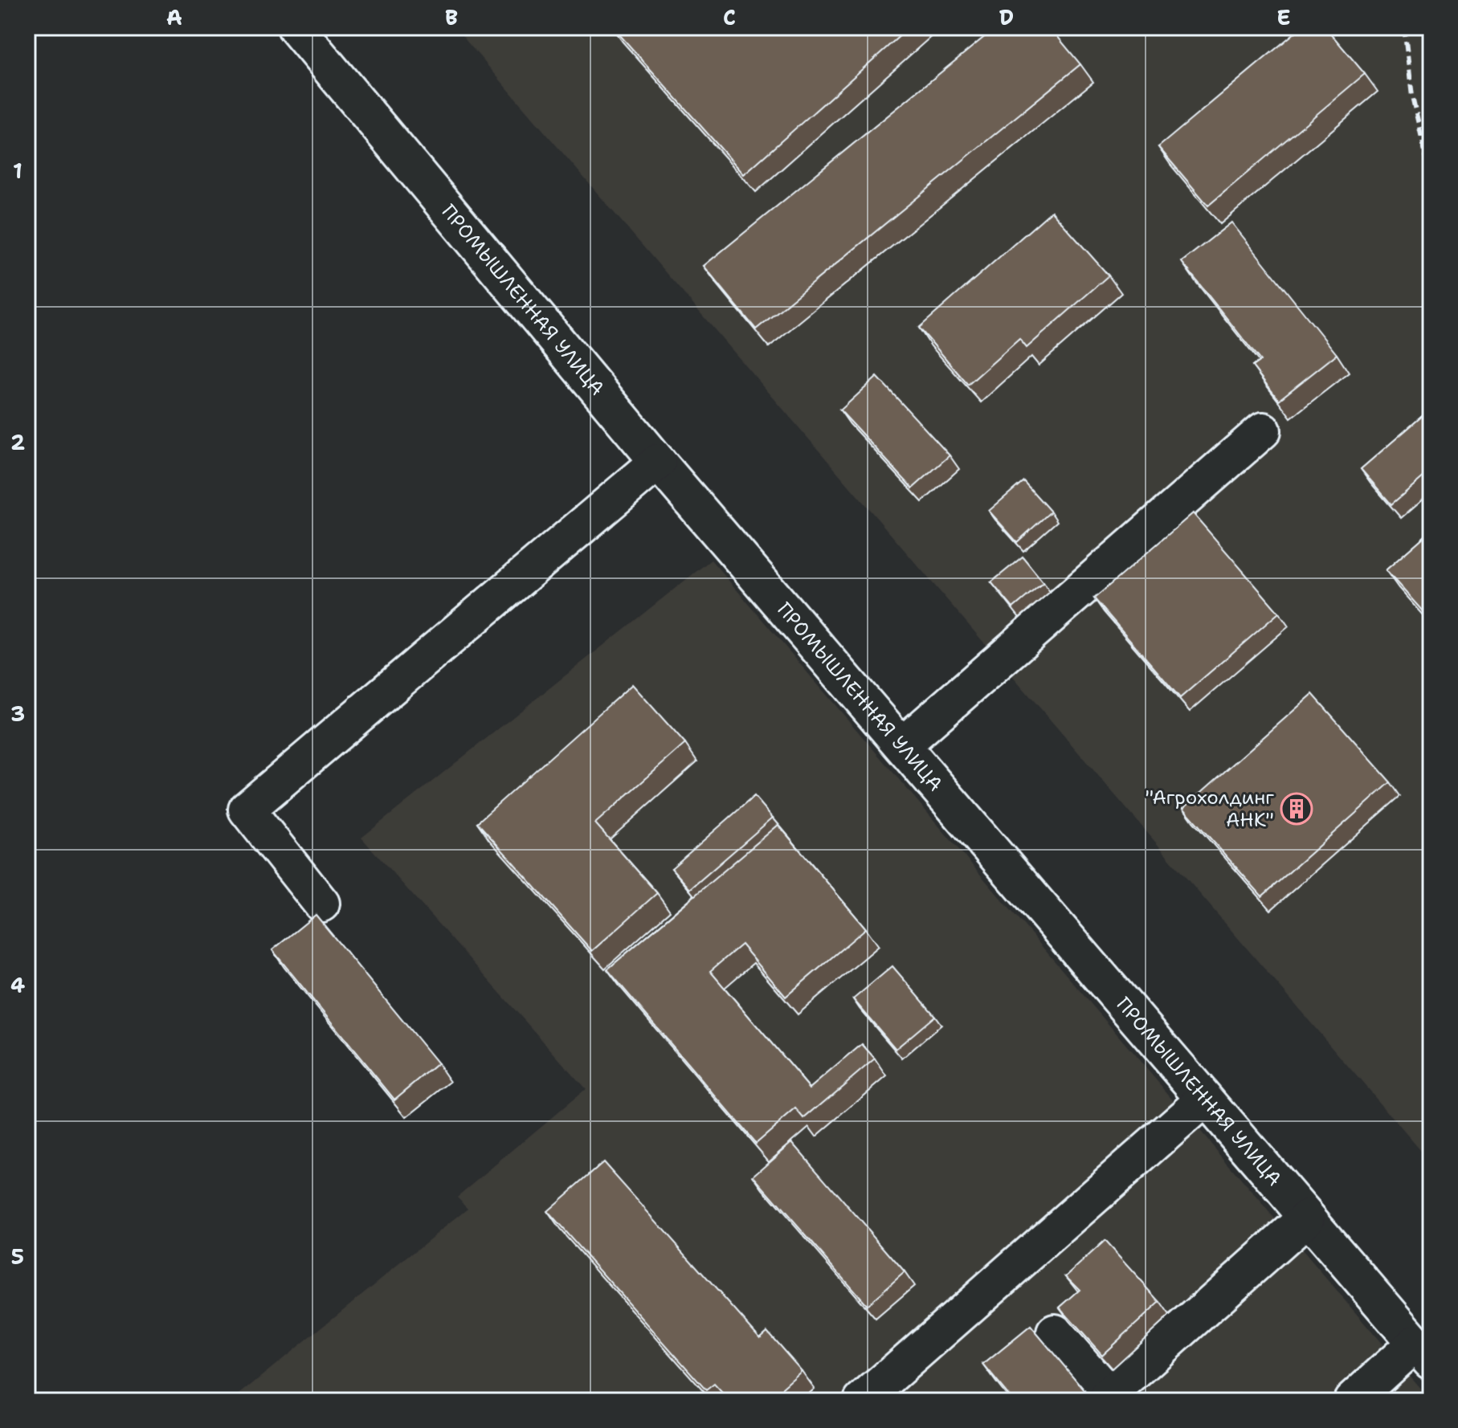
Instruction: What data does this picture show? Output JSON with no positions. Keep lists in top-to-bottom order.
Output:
{
  "streets": {
    "street": ["ПРОМЫШЛЕННАЯ УЛИЦА"]
  },
  "places": {
    "building": ["\"Агрохолдинг АНК\""]
  },
  "grid": {
    "columns": [
      "A",
      "B",
      "C",
      "D",
      "E"
    ],
    "rows": [
      "1",
      "2",
      "3",
      "4",
      "5"
    ]
  }
}
